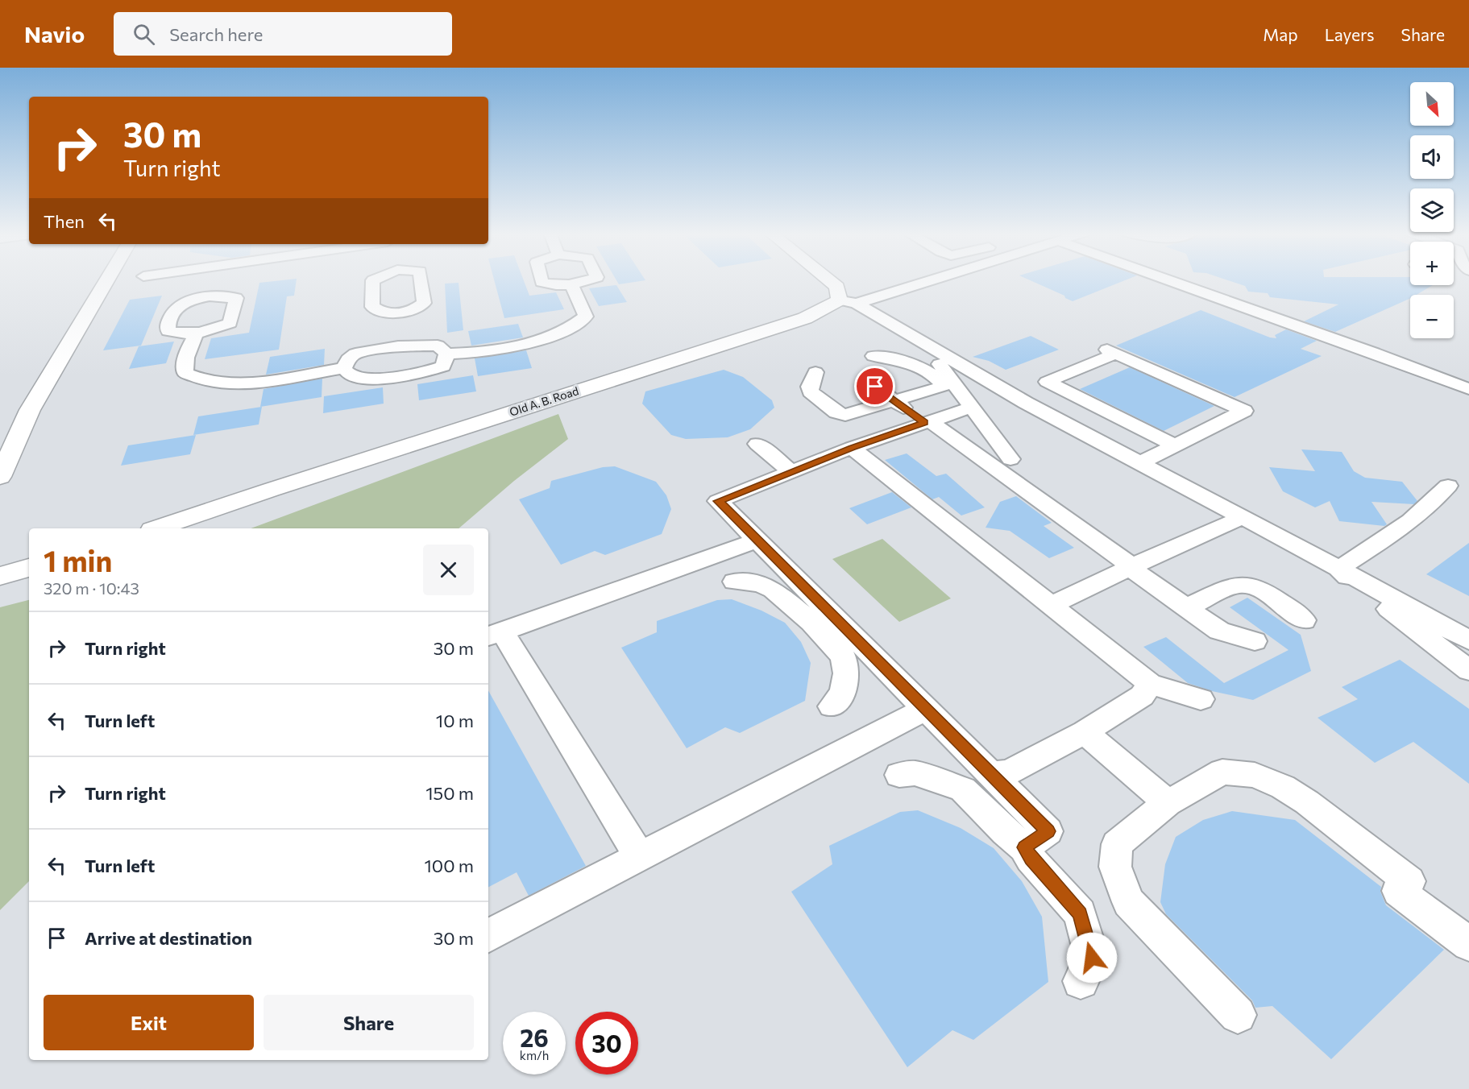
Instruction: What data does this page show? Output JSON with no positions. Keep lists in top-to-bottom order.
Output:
{
  "streets": {
    "street": ["Old A. B. Road"]
  },
  "north": "bottom right",
  "page": {
    "header": "Navio",
    "search": "Search here",
    "nav": ["Map", "Layers", "Share"],
    "map_buttons": ["+", "−"],
    "turn": ["30 m", "Turn right"],
    "then": "Then",
    "heading": ["1 min", "320 m · 10:43"],
    "list": [
      {
        "name": "Turn right",
        "value": "30 m"
      },
      {
        "name": "Turn left",
        "value": "10 m"
      },
      {
        "name": "Turn right",
        "value": "150 m"
      },
      {
        "name": "Turn left",
        "value": "100 m"
      },
      {
        "name": "Arrive at destination",
        "value": "30 m"
      }
    ],
    "buttons": ["Exit", "Share"],
    "speed": "26 km/h",
    "limit": "30"
  }
}
